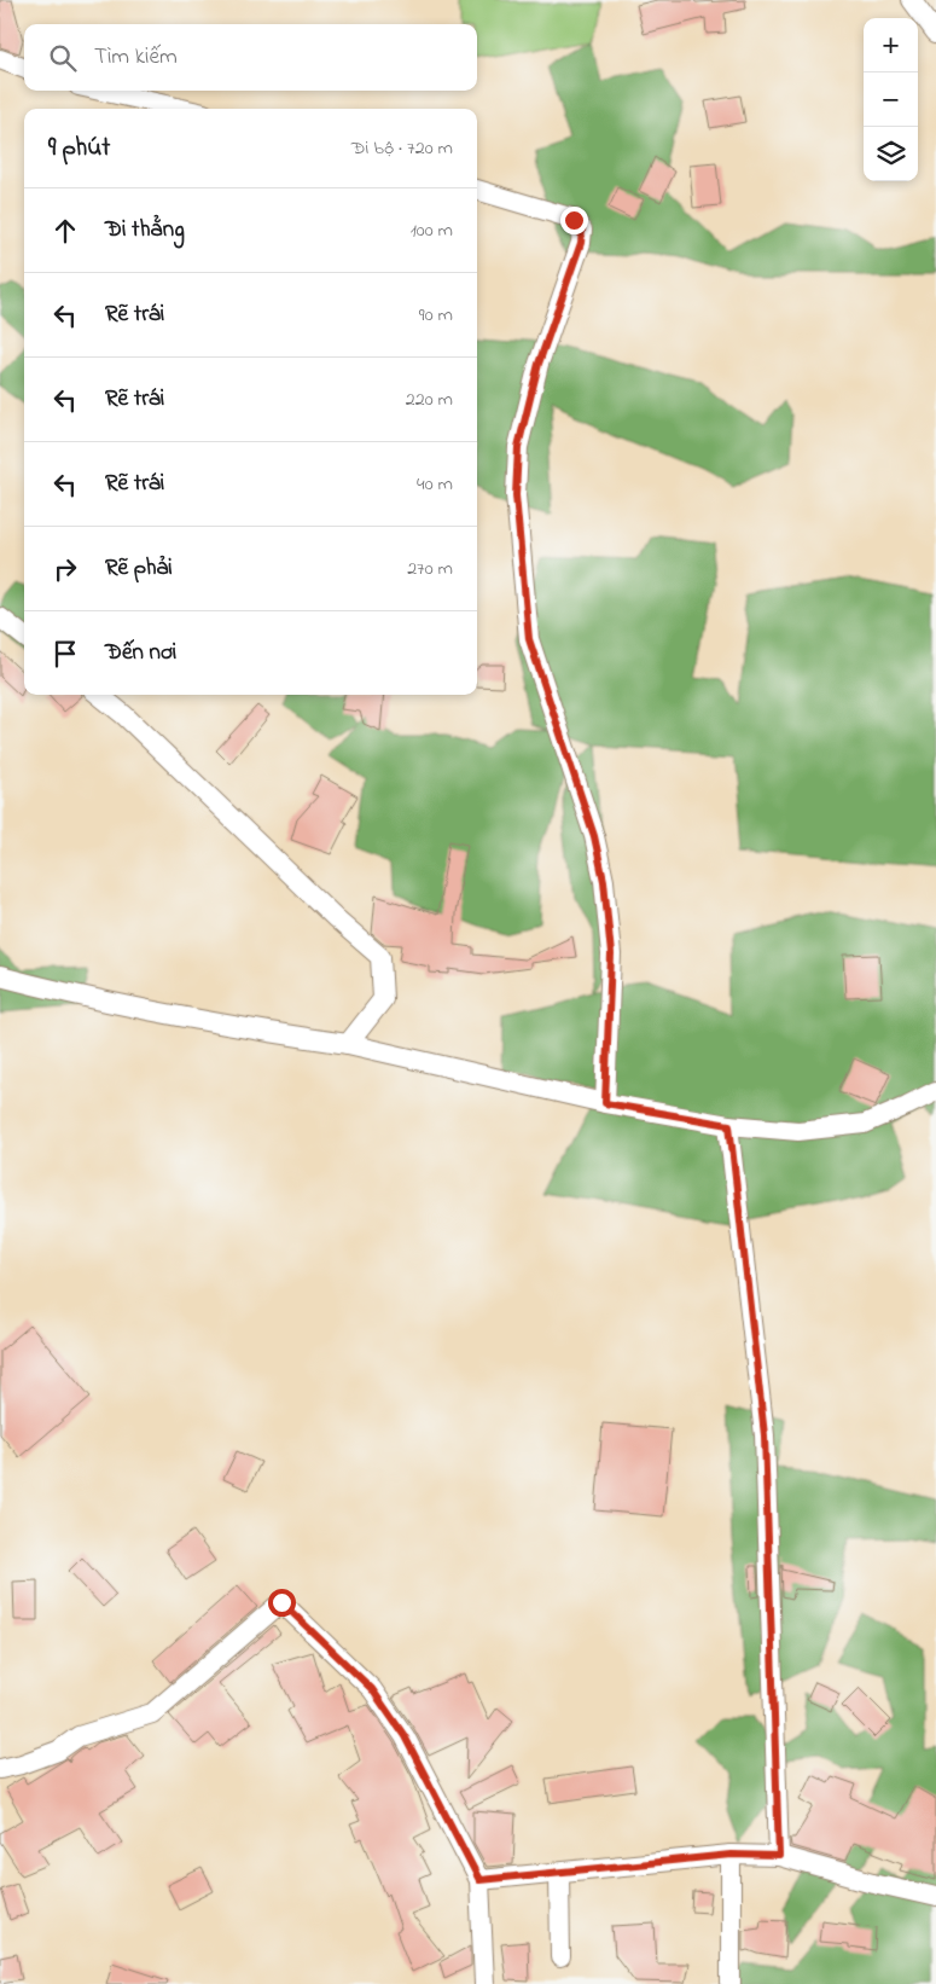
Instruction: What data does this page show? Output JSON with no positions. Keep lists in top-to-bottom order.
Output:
{
  "page": {
    "map_buttons": ["+", "−"],
    "search": "Tìm kiếm",
    "heading": ["9 phút", "Đi bộ · 720 m"],
    "list": [
      ["Đi thẳng", "100 m"],
      ["Rẽ trái", "90 m"],
      ["Rẽ trái", "220 m"],
      ["Rẽ trái", "40 m"],
      ["Rẽ phải", "270 m"],
      "Đến nơi"
    ]
  }
}
